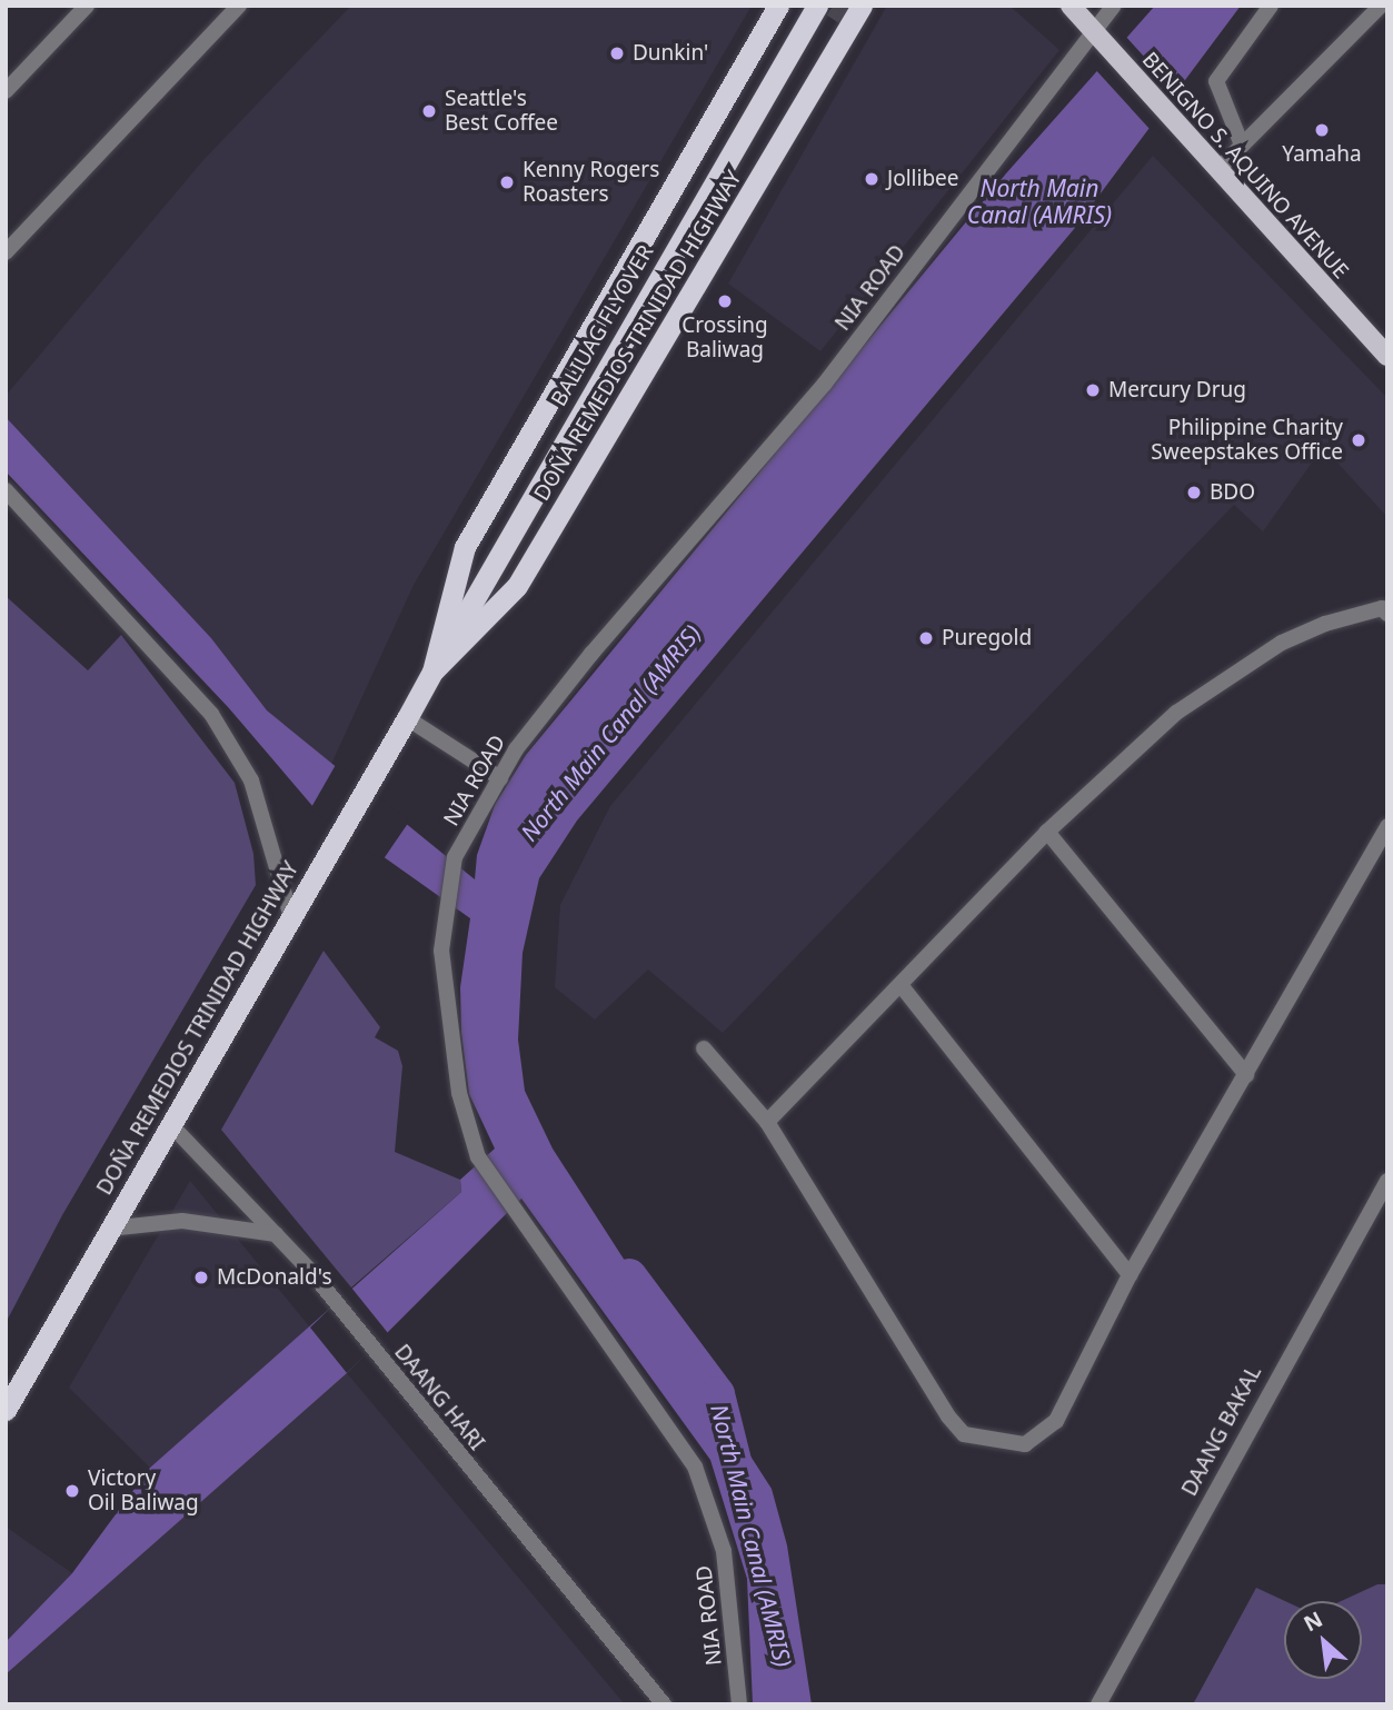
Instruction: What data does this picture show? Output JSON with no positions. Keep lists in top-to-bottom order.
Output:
{
  "streets": {
    "highway": ["BALIUAG FLYOVER", "DOÑA REMEDIOS TRINIDAD HIGHWAY"],
    "main road": ["BENIGNO S. AQUINO AVENUE"],
    "street": ["NIA ROAD", "DAANG HARI", "DAANG BAKAL"]
  },
  "crossings": [
    ["BENIGNO S. AQUINO AVENUE", "NIA ROAD"],
    ["BALIUAG FLYOVER", "DOÑA REMEDIOS TRINIDAD HIGHWAY"],
    ["DOÑA REMEDIOS TRINIDAD HIGHWAY", "DAANG HARI"]
  ],
  "water": ["North Main Canal (AMRIS)"],
  "places": [
    "Dunkin'",
    "Seattle's Best Coffee",
    "Yamaha",
    "Jollibee",
    "Kenny Rogers Roasters",
    "Crossing Baliwag",
    "Mercury Drug",
    "Philippine Charity Sweepstakes Office",
    "BDO",
    "Puregold",
    "McDonald's",
    "Victory Oil Baliwag"
  ],
  "north": "top left"
}
